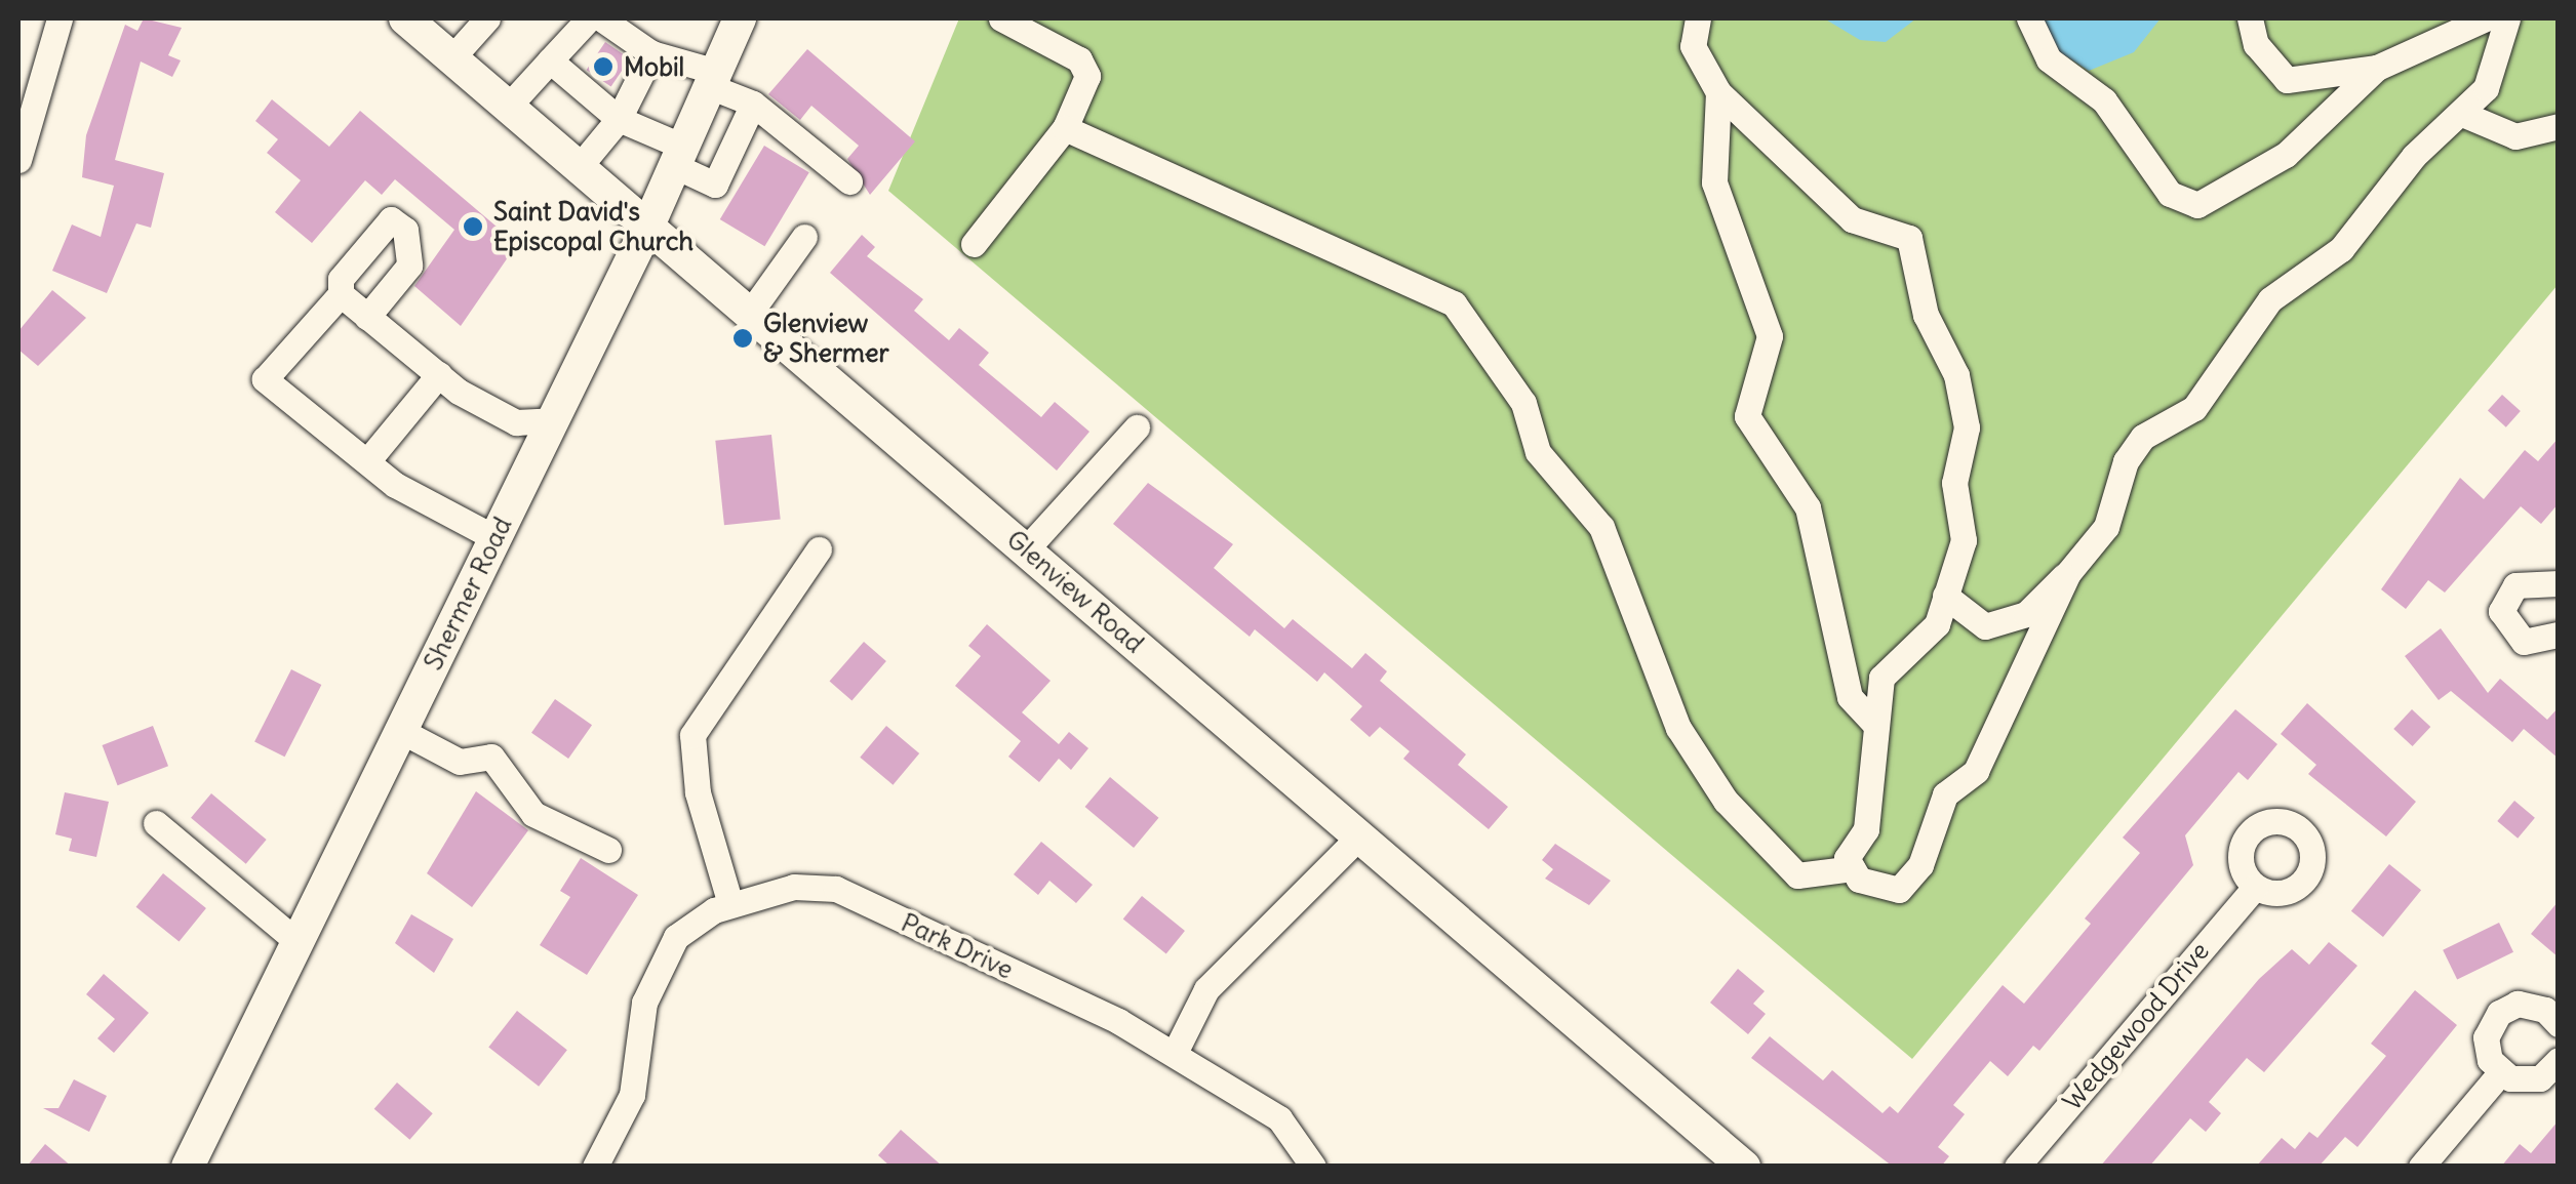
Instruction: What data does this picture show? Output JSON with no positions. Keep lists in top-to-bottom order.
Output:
{
  "streets": {
    "main road": ["Glenview Road", "Shermer Road"],
    "street": ["Park Drive", "Wedgewood Drive"]
  },
  "crossings": [
    ["Glenview Road", "Shermer Road"]
  ],
  "places": ["Mobil", "Saint David's Episcopal Church", "Glenview & Shermer"]
}
